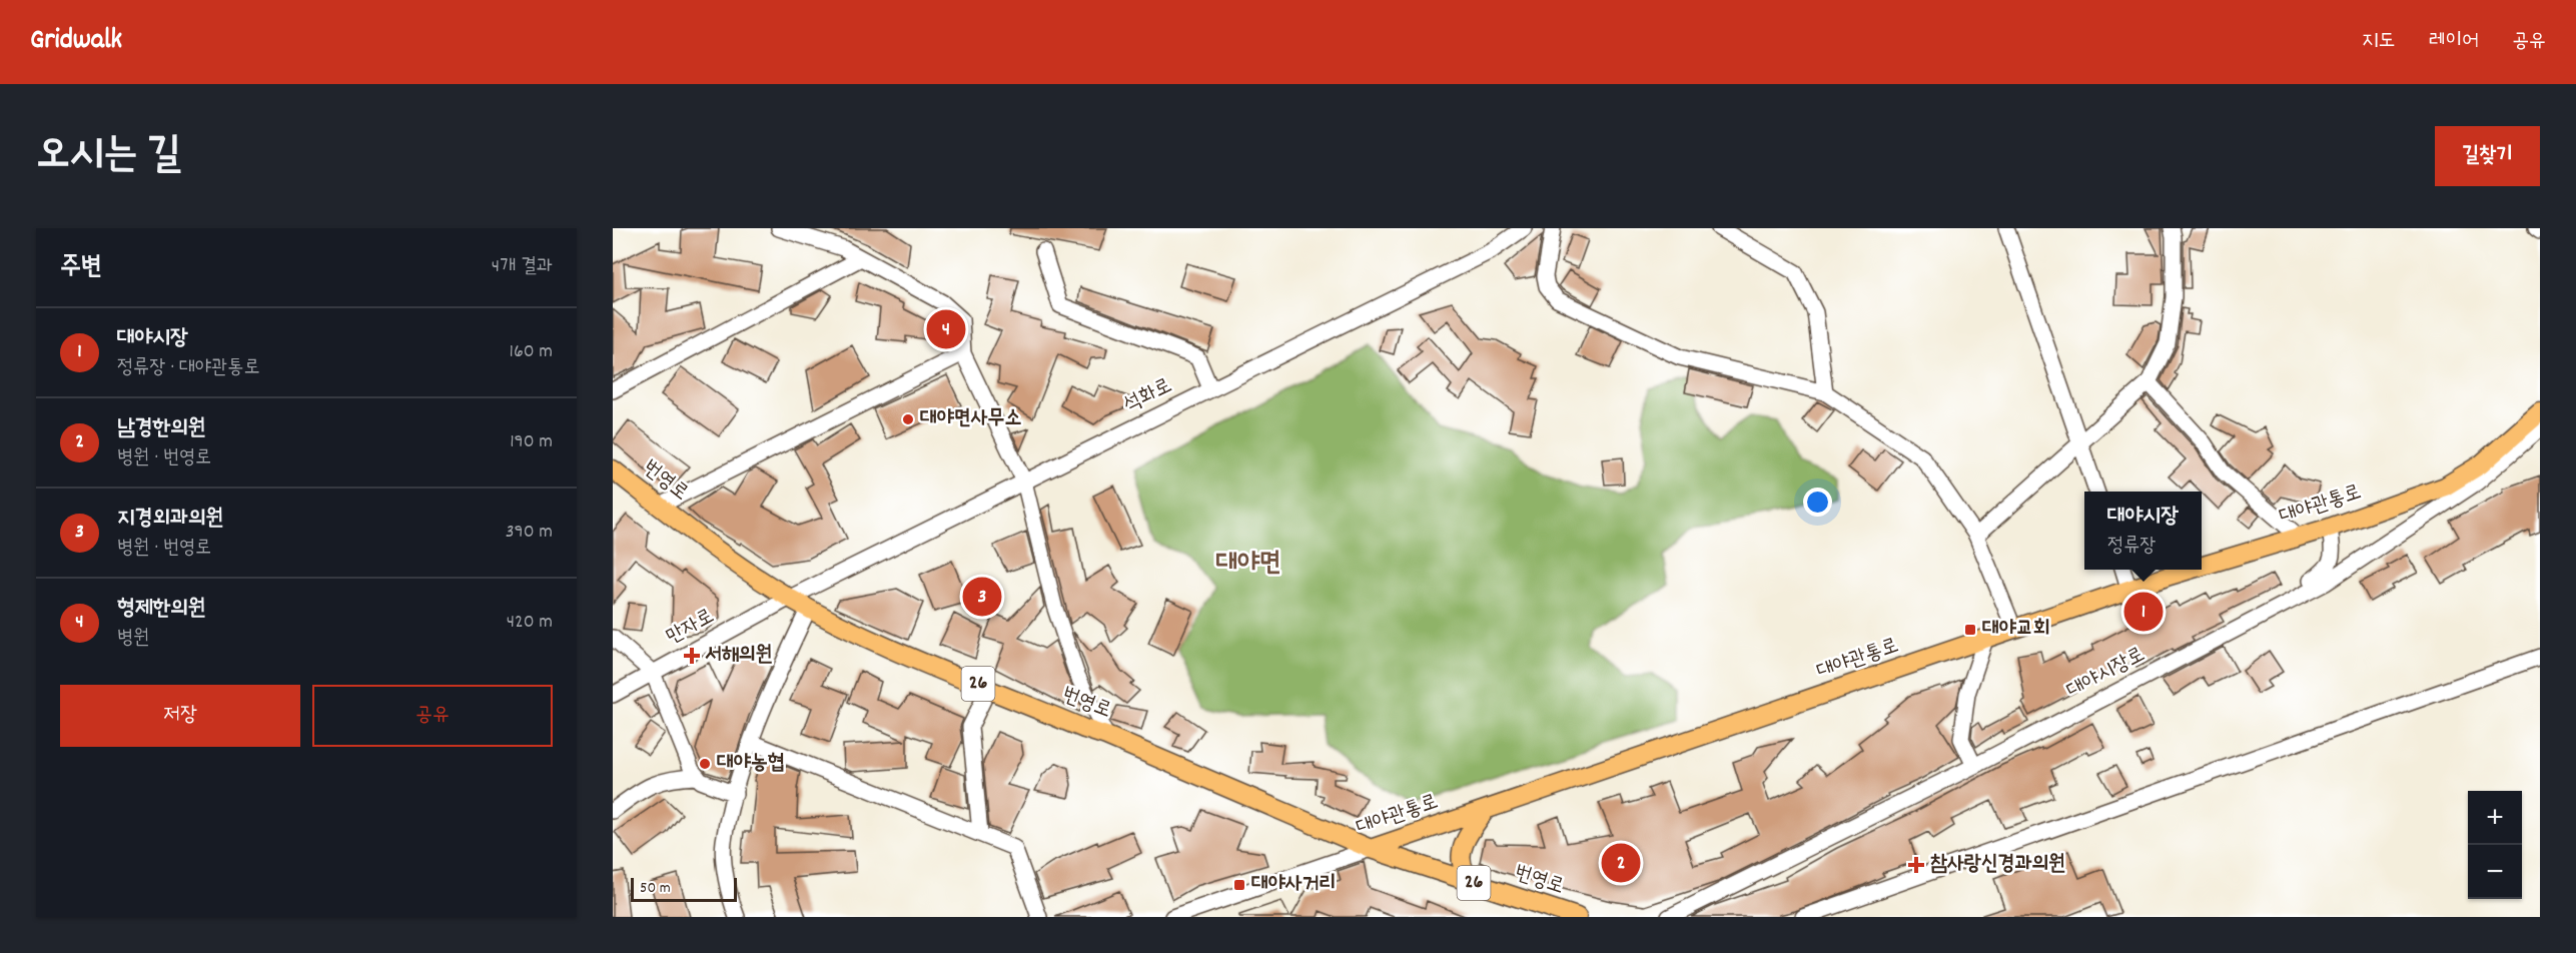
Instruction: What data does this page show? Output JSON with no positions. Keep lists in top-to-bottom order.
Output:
{
  "streets": {
    "main road": ["번영로", "대야관통로", "26"],
    "street": ["석화로", "만자로", "대야시장로"]
  },
  "crossings": [
    ["석화로", "번영로"],
    ["석화로", "만자로"],
    ["번영로", "대야관통로"],
    ["번영로", "만자로"]
  ],
  "districts": ["대야면"],
  "places": {
    "other": ["대야면사무소", "대야농협"],
    "transit": ["대야교회", "대야사거리"],
    "health": ["서해의원", "참사랑신경과의원"]
  },
  "scale_bar": "50 m",
  "page": {
    "header": "Gridwalk",
    "nav": ["지도", "레이어", "공유"],
    "title": "오시는 길",
    "buttons": [
      "길찾기",
      ["저장", "공유"]
    ],
    "heading": ["주변", "4개 결과"],
    "list": [
      {
        "mark": "1",
        "name": "대야시장",
        "note": "정류장 · 대야관통로",
        "value": "160 m"
      },
      {
        "mark": "2",
        "name": "남경한의원",
        "note": "병원 · 번영로",
        "value": "190 m"
      },
      {
        "mark": "3",
        "name": "지경외과의원",
        "note": "병원 · 번영로",
        "value": "390 m"
      },
      {
        "mark": "4",
        "name": "형제한의원",
        "note": "병원",
        "value": "420 m"
      }
    ],
    "pins": [
      "4",
      "3",
      "1",
      "2"
    ],
    "popup": ["대야시장", "정류장"],
    "map_buttons": ["+", "−"],
    "scale": "50 m"
  }
}
